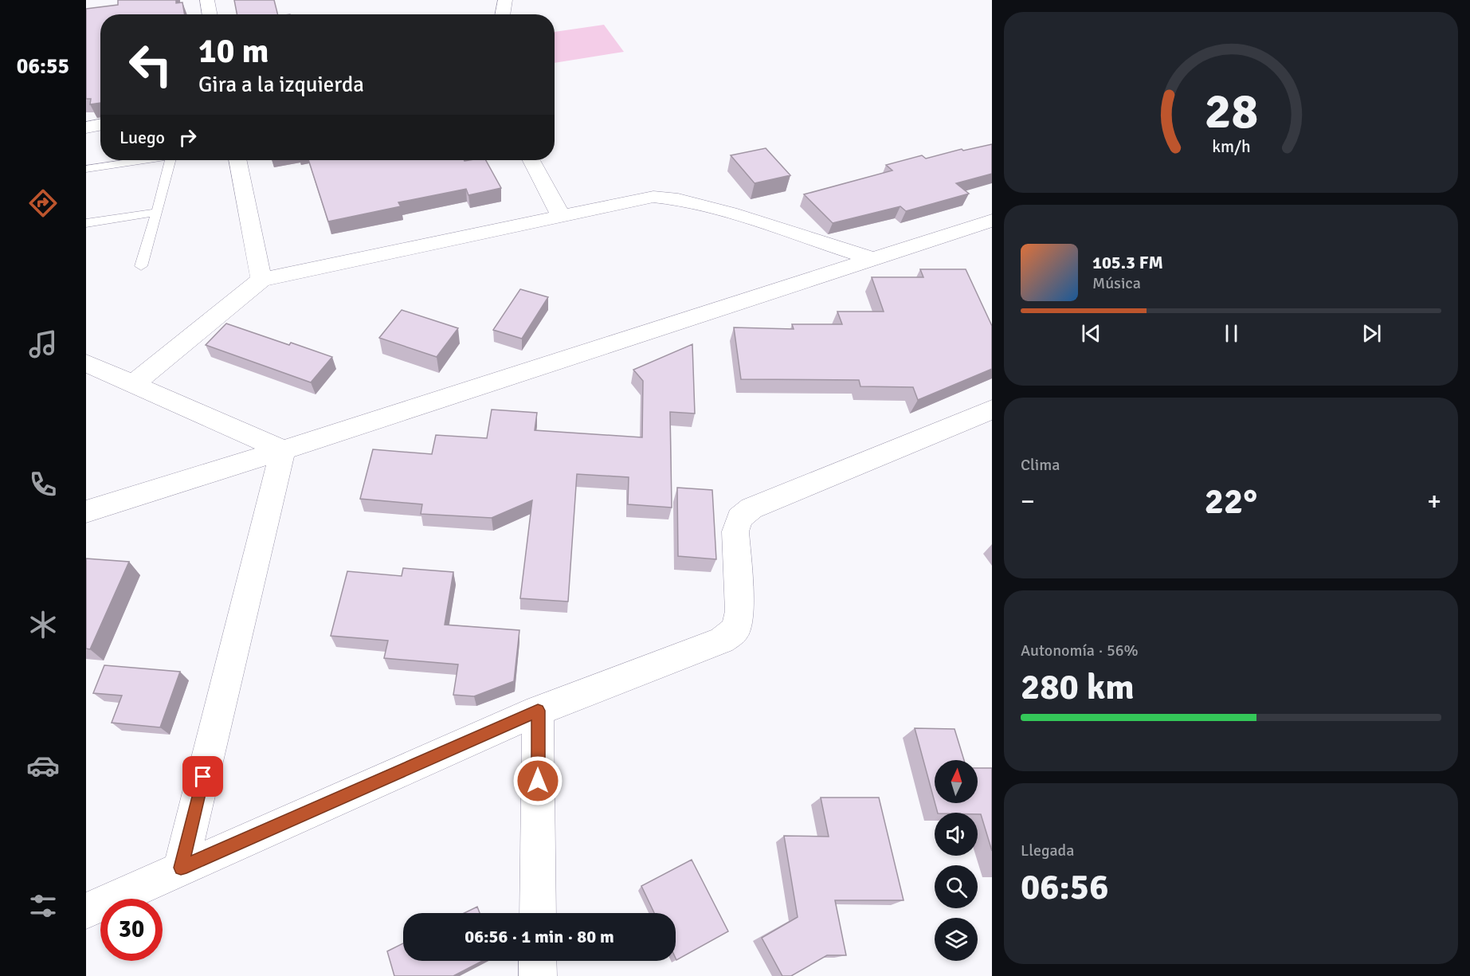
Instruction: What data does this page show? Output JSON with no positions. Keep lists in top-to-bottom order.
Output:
{
  "north": "top",
  "page": {
    "tabs": "06:55",
    "turn": ["10 m", "Gira a la izquierda"],
    "then": "Luego",
    "song": ["105.3 FM", "Música"],
    "tile": [
      "Clima",
      ["Autonomía · 56%", "280 km"],
      ["Llegada", "06:56"]
    ],
    "heat": ["−", "22°", "+"],
    "limit": "30",
    "trip": "06:56 · 1 min · 80 m",
    "gauge": ["28", "km/h"]
  }
}
